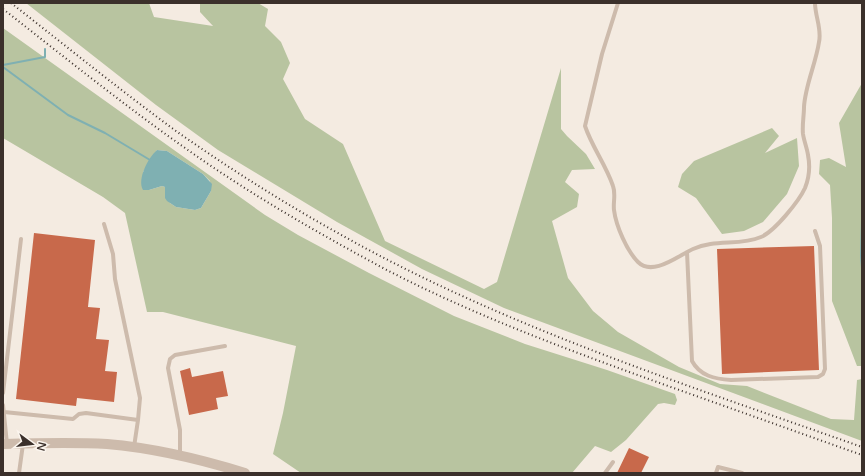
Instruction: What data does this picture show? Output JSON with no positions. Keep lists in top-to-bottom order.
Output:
{
  "north": "right"
}
